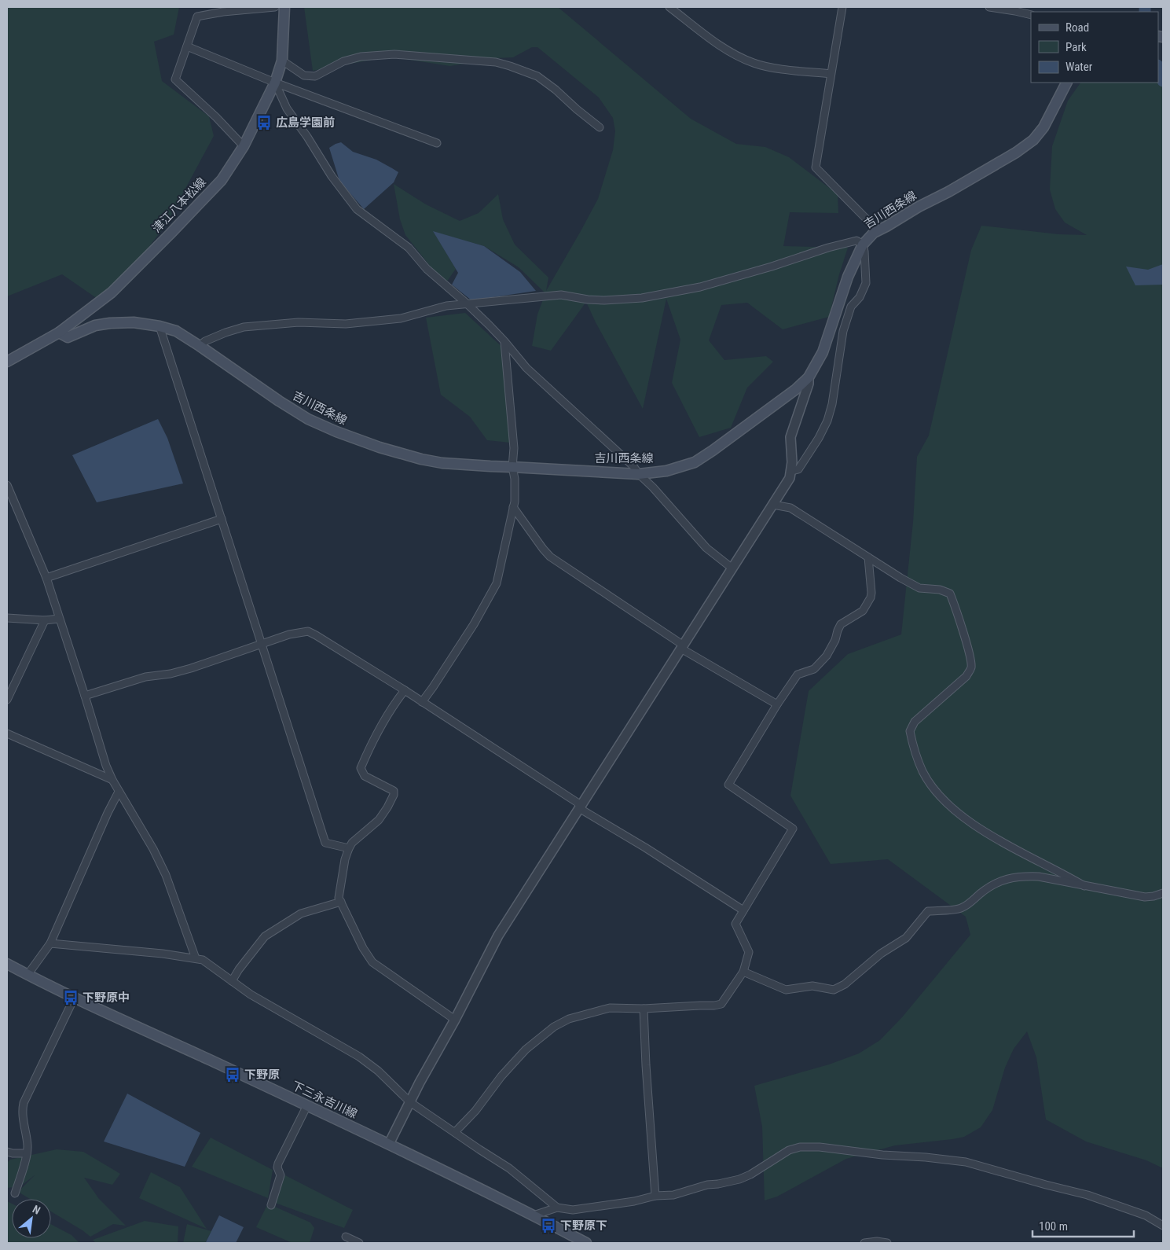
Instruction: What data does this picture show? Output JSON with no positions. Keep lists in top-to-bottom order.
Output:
{
  "streets": {
    "main road": ["津江八本松線", "吉川西条線", "下三永吉川線"]
  },
  "crossings": [
    ["津江八本松線", "吉川西条線"]
  ],
  "places": {
    "bus stop": [
      "広島学園前",
      "下野原中",
      "下野原",
      "下野原下"
    ]
  },
  "legend": ["Road", "Park", "Water"],
  "scale_bar": "100 m",
  "north": "top right"
}
